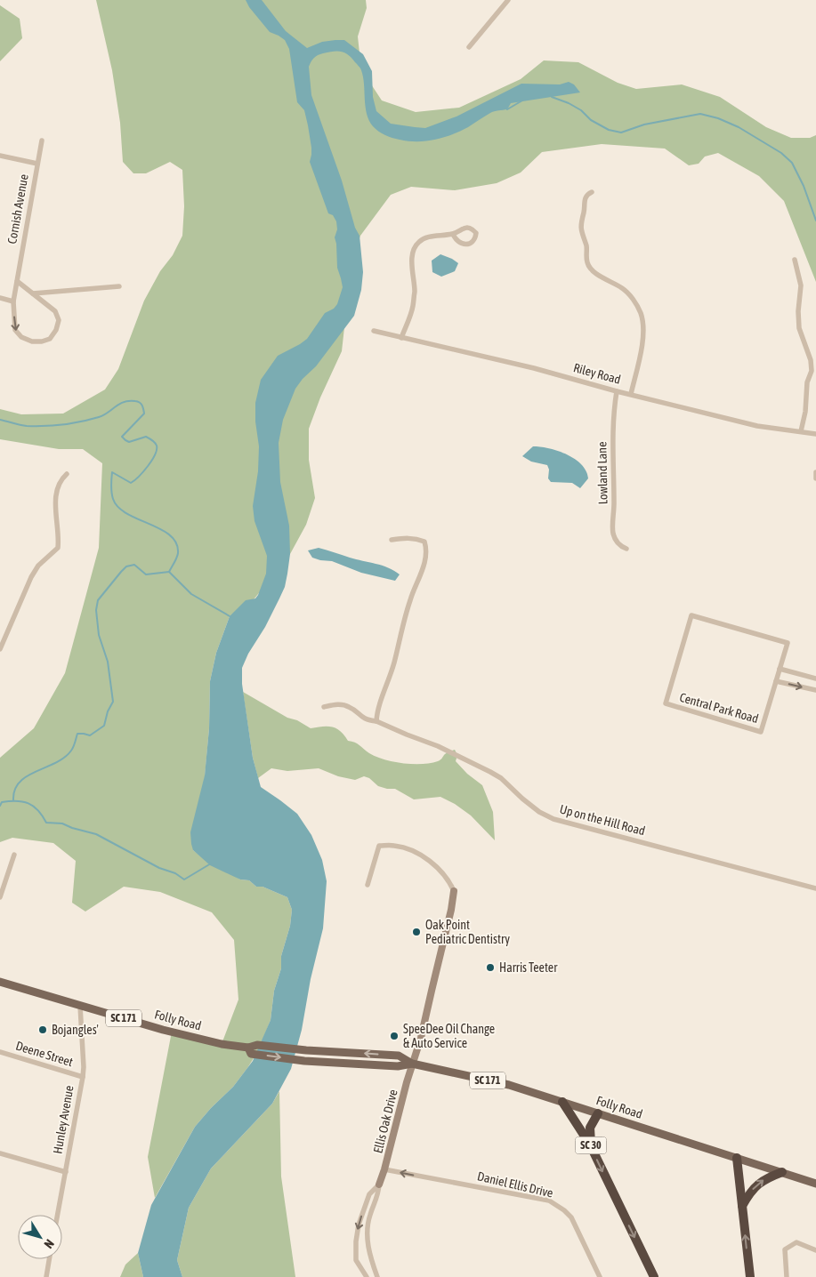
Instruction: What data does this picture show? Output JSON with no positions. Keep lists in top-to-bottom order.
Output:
{
  "streets": {
    "highway": ["SC 30"],
    "main road": ["SC 171", "Folly Road"],
    "street": [
      "Cornish Avenue",
      "Riley Road",
      "Lowland Lane",
      "Central Park Road",
      "Up on the Hill Road",
      "Deene Street",
      "Hunley Avenue",
      "Ellis Oak Drive",
      "Daniel Ellis Drive"
    ]
  },
  "crossings": [
    ["Riley Road", "Lowland Lane"],
    ["Folly Road", "Hunley Avenue"],
    ["Folly Road", "Ellis Oak Drive"],
    ["Folly Road", "SC 30"],
    ["Deene Street", "Hunley Avenue"],
    ["Ellis Oak Drive", "Daniel Ellis Drive"]
  ],
  "one_way": ["Daniel Ellis Drive"],
  "places": [
    "Oak Point Pediatric Dentistry",
    "Harris Teeter",
    "Bojangles'",
    "SpeeDee Oil Change & Auto Service"
  ],
  "north": "bottom right"
}
